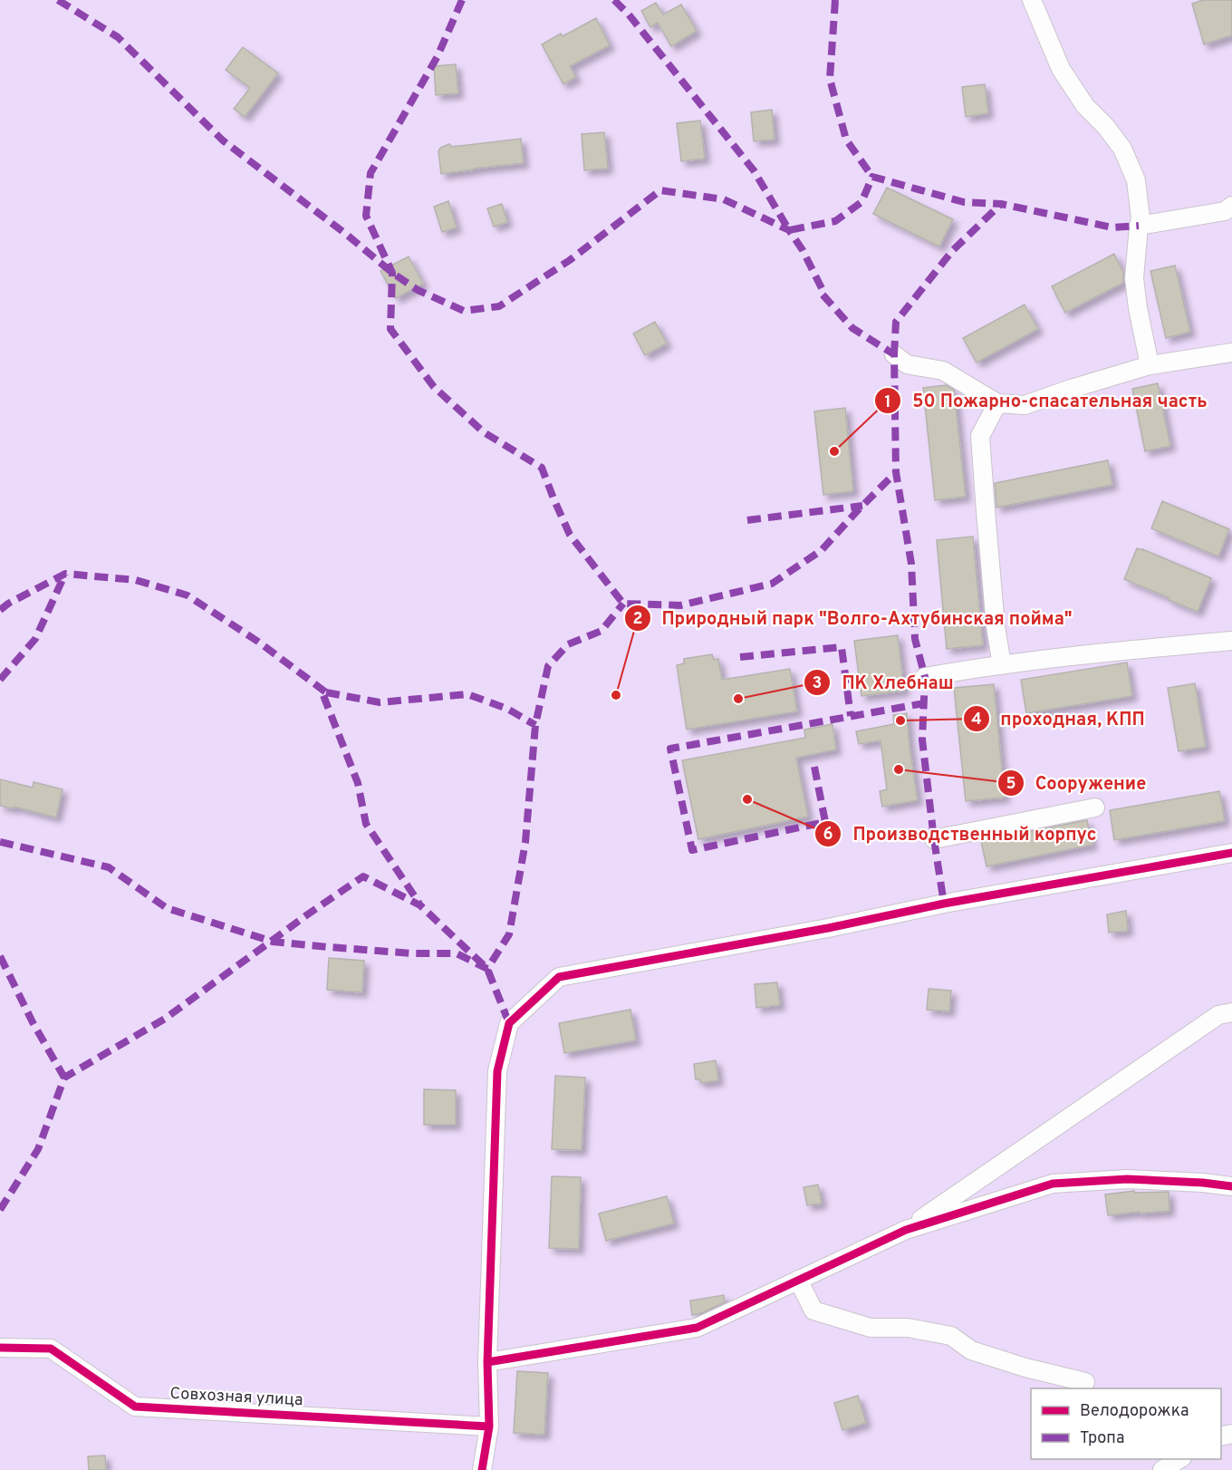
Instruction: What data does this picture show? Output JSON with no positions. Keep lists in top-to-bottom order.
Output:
{
  "streets": {
    "street": ["Совхозная улица"]
  },
  "places": [
    "50 Пожарно-спасательная часть",
    "Природный парк \"Волго-Ахтубинская пойма\"",
    "ПК Хлебнаш",
    "проходная, КПП",
    "Сооружение",
    "Производственный корпус"
  ],
  "legend": ["Велодорожка", "Тропа"]
}
